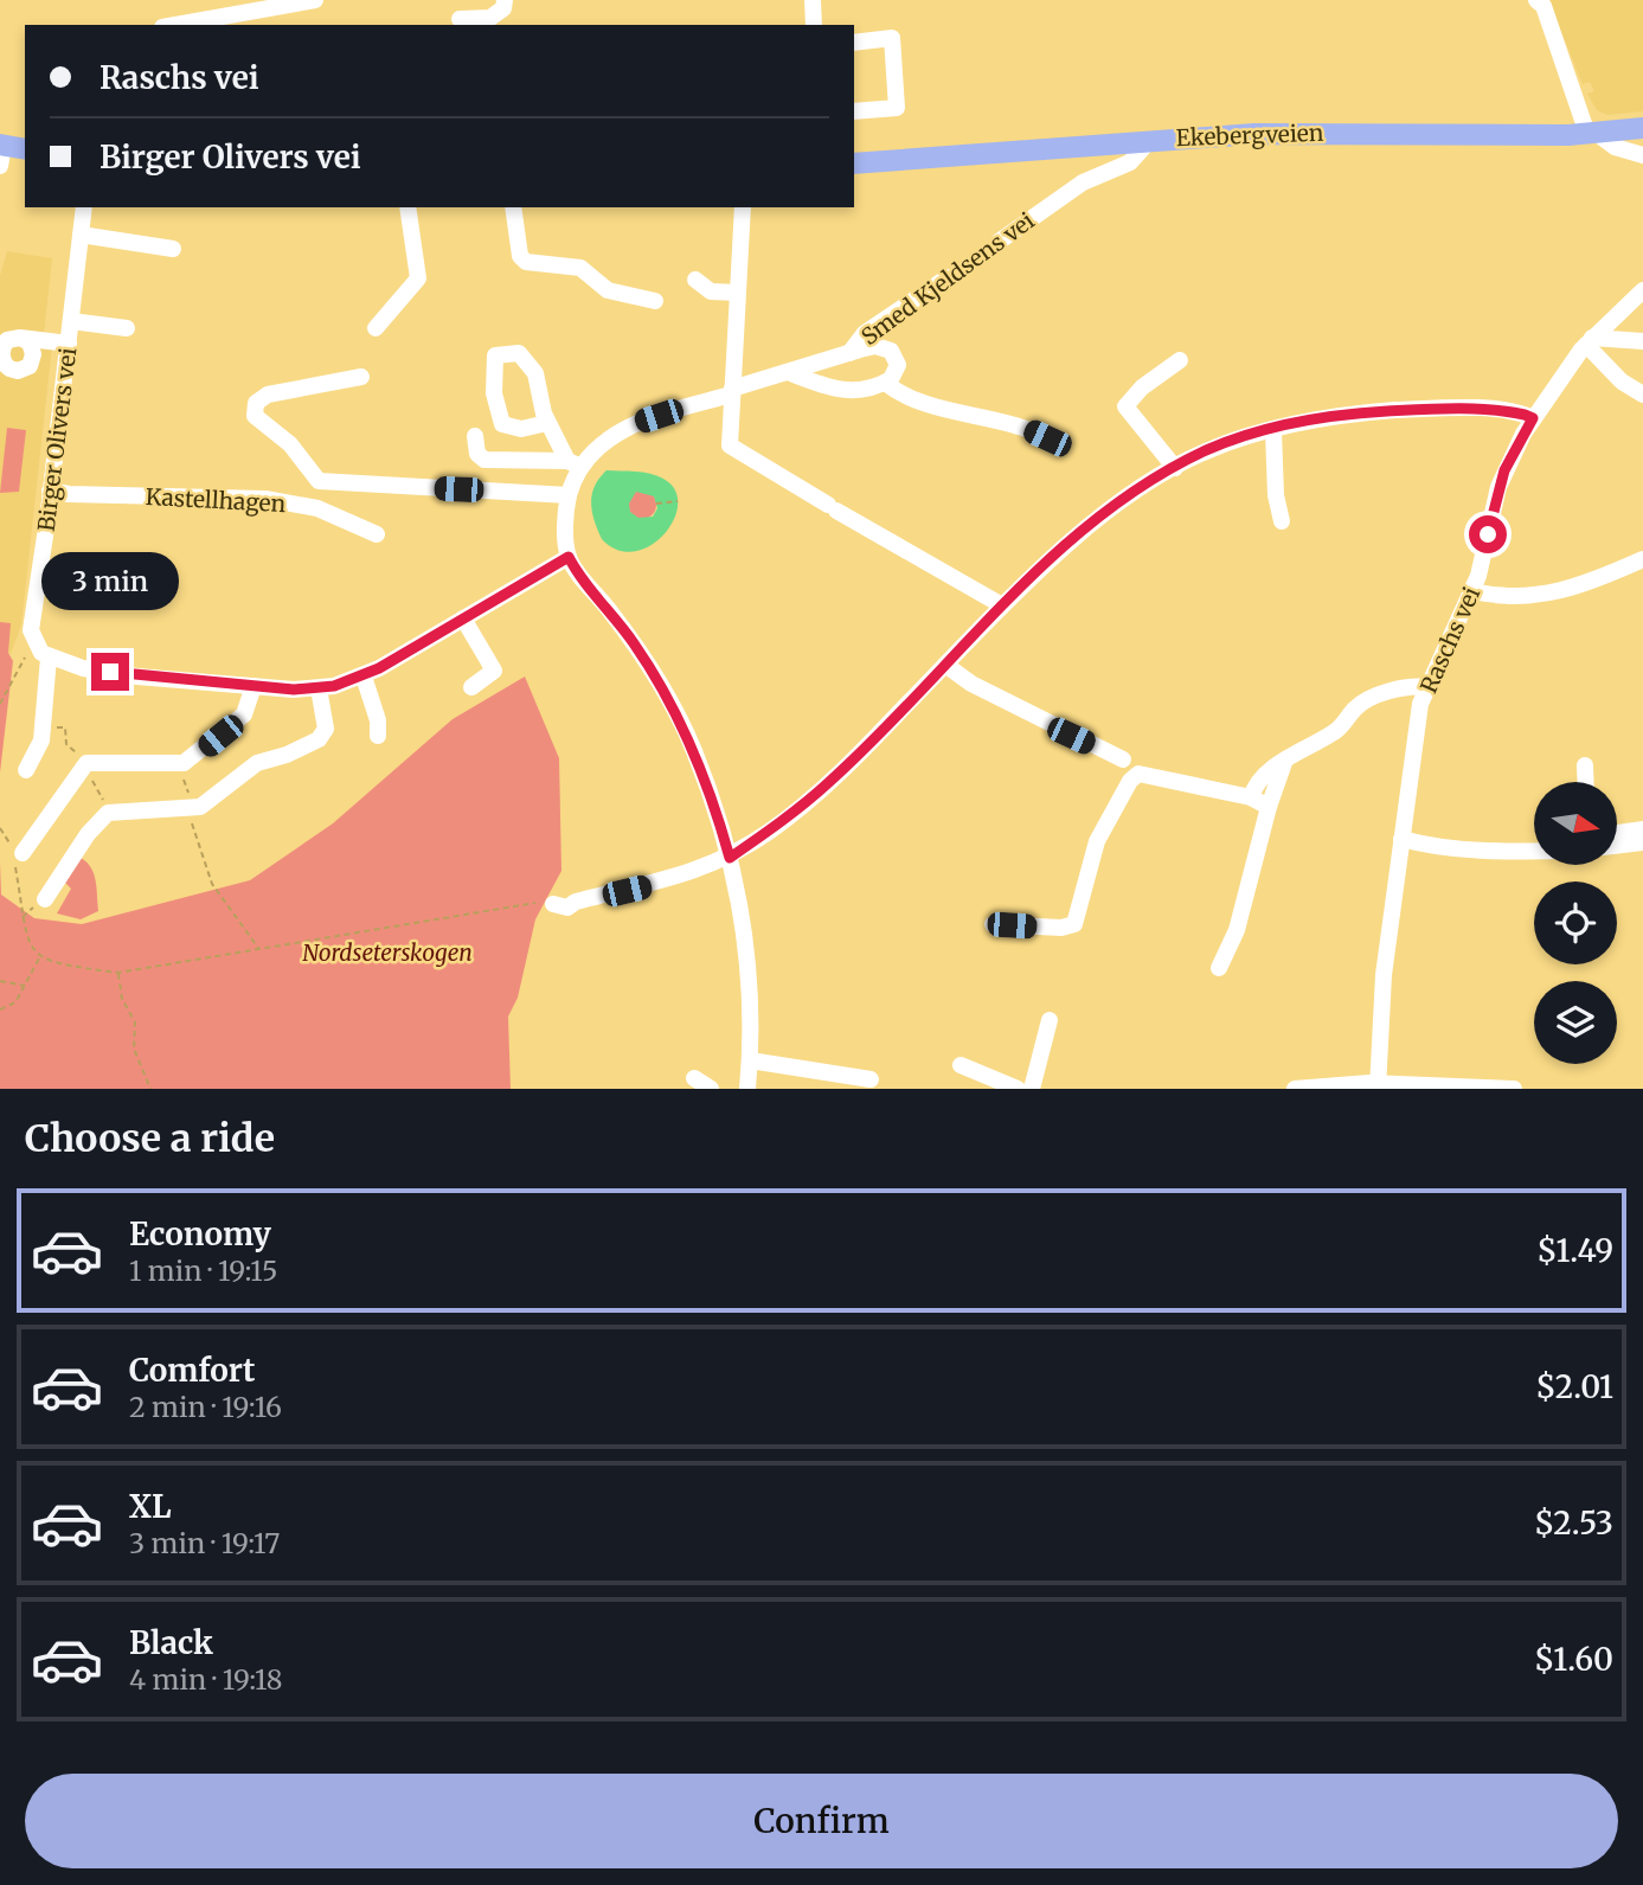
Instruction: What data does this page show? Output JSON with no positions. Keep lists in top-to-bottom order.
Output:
{
  "streets": {
    "main road": ["Ekebergveien"],
    "street": [
      "Smed Kjeldsens vei",
      "Birger Olivers vei",
      "Kastellhagen",
      "Raschs vei"
    ]
  },
  "crossings": [
    ["Ekebergveien", "Smed Kjeldsens vei"],
    ["Birger Olivers vei", "Kastellhagen"]
  ],
  "parks": ["Nordseterskogen"],
  "north": "right",
  "page": {
    "banner": ["Raschs vei", "Birger Olivers vei"],
    "bubble": "3 min",
    "heading": "Choose a ride",
    "list": [
      {
        "name": "Economy",
        "note": "1 min · 19:15",
        "value": "$1.49"
      },
      {
        "name": "Comfort",
        "note": "2 min · 19:16",
        "value": "$2.01"
      },
      {
        "name": "XL",
        "note": "3 min · 19:17",
        "value": "$2.53"
      },
      {
        "name": "Black",
        "note": "4 min · 19:18",
        "value": "$1.60"
      }
    ],
    "buttons": "Confirm"
  }
}
